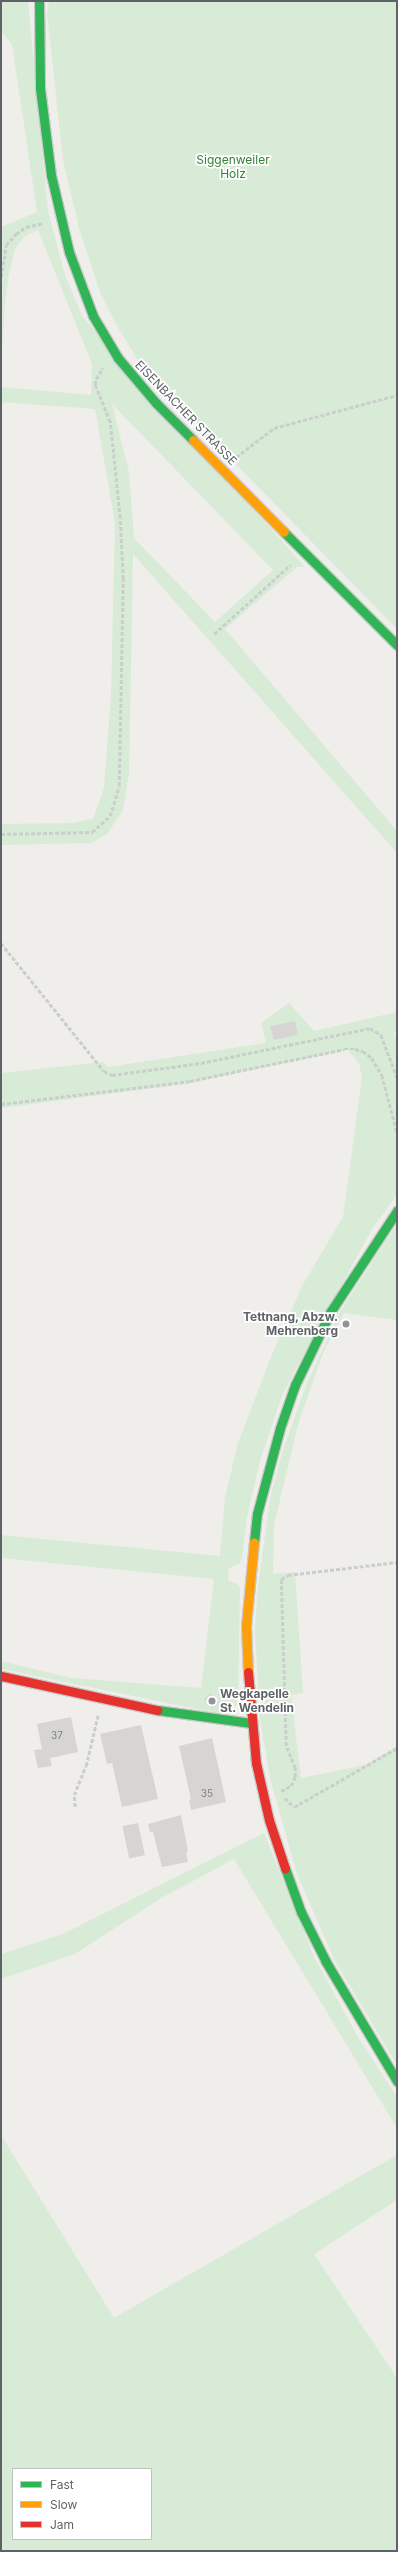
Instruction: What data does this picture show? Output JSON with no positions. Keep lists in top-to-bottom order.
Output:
{
  "streets": {
    "street": ["EISENBACHER STRASSE"]
  },
  "parks": ["Siggenweiler Holz"],
  "places": ["Tettnang, Abzw. Mehrenberg", "Wegkapelle St. Wendelin"],
  "house_numbers": ["37", "35"],
  "legend": ["Fast", "Slow", "Jam"]
}
